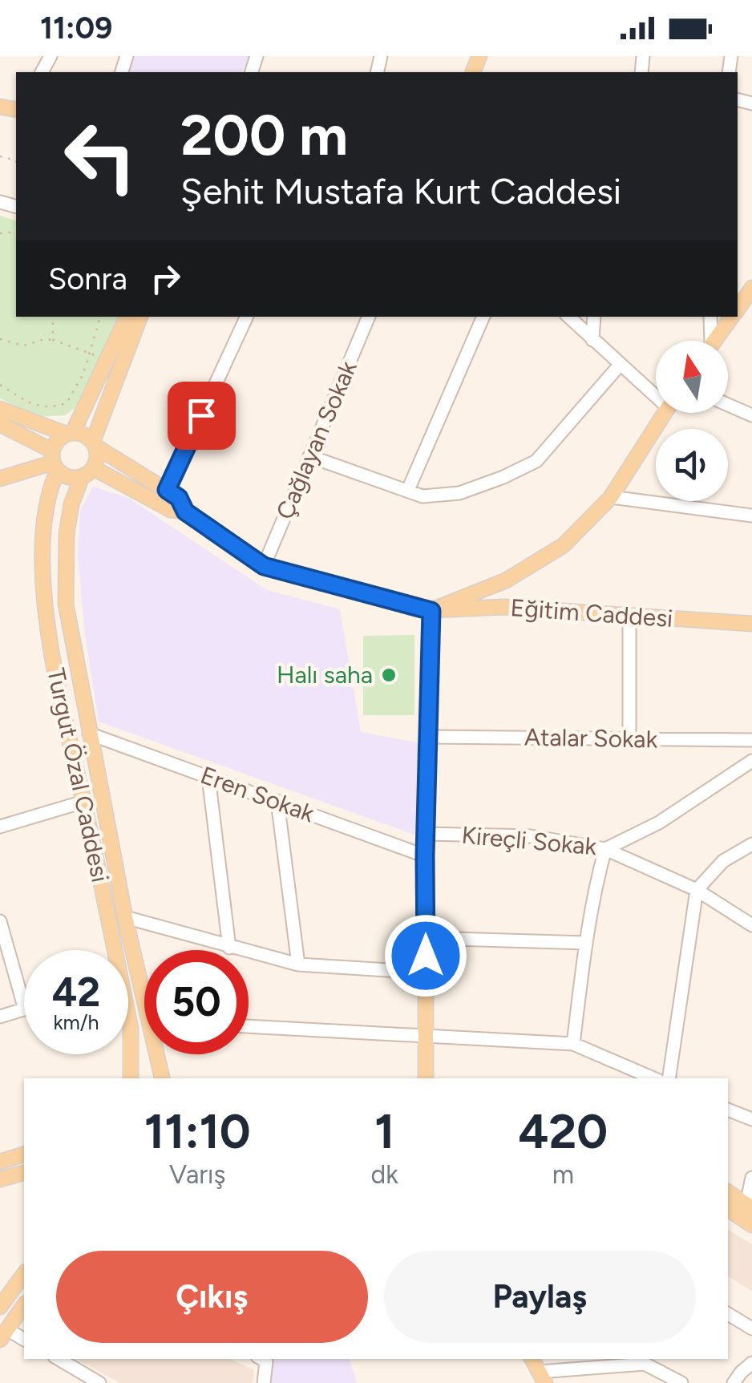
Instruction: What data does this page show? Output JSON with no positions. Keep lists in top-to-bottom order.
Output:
{
  "streets": {
    "main road": ["Eğitim Caddesi", "Turgut Özal Caddesi"],
    "street": [
      "Çağlayan Sokak",
      "Atalar Sokak",
      "Eren Sokak",
      "Kireçli Sokak"
    ]
  },
  "crossings": [
    ["Çağlayan Sokak", "Eğitim Caddesi"],
    ["Turgut Özal Caddesi", "Eren Sokak"]
  ],
  "places": ["Halı saha"],
  "north": "top",
  "page": {
    "status": "11:09",
    "turn": ["200 m", "Şehit Mustafa Kurt Caddesi"],
    "then": "Sonra",
    "speed": "42 km/h",
    "limit": "50",
    "eta": [
      "11:10",
      "Varış",
      "1",
      "dk",
      "420",
      "m"
    ],
    "buttons": ["Çıkış", "Paylaş"]
  }
}
